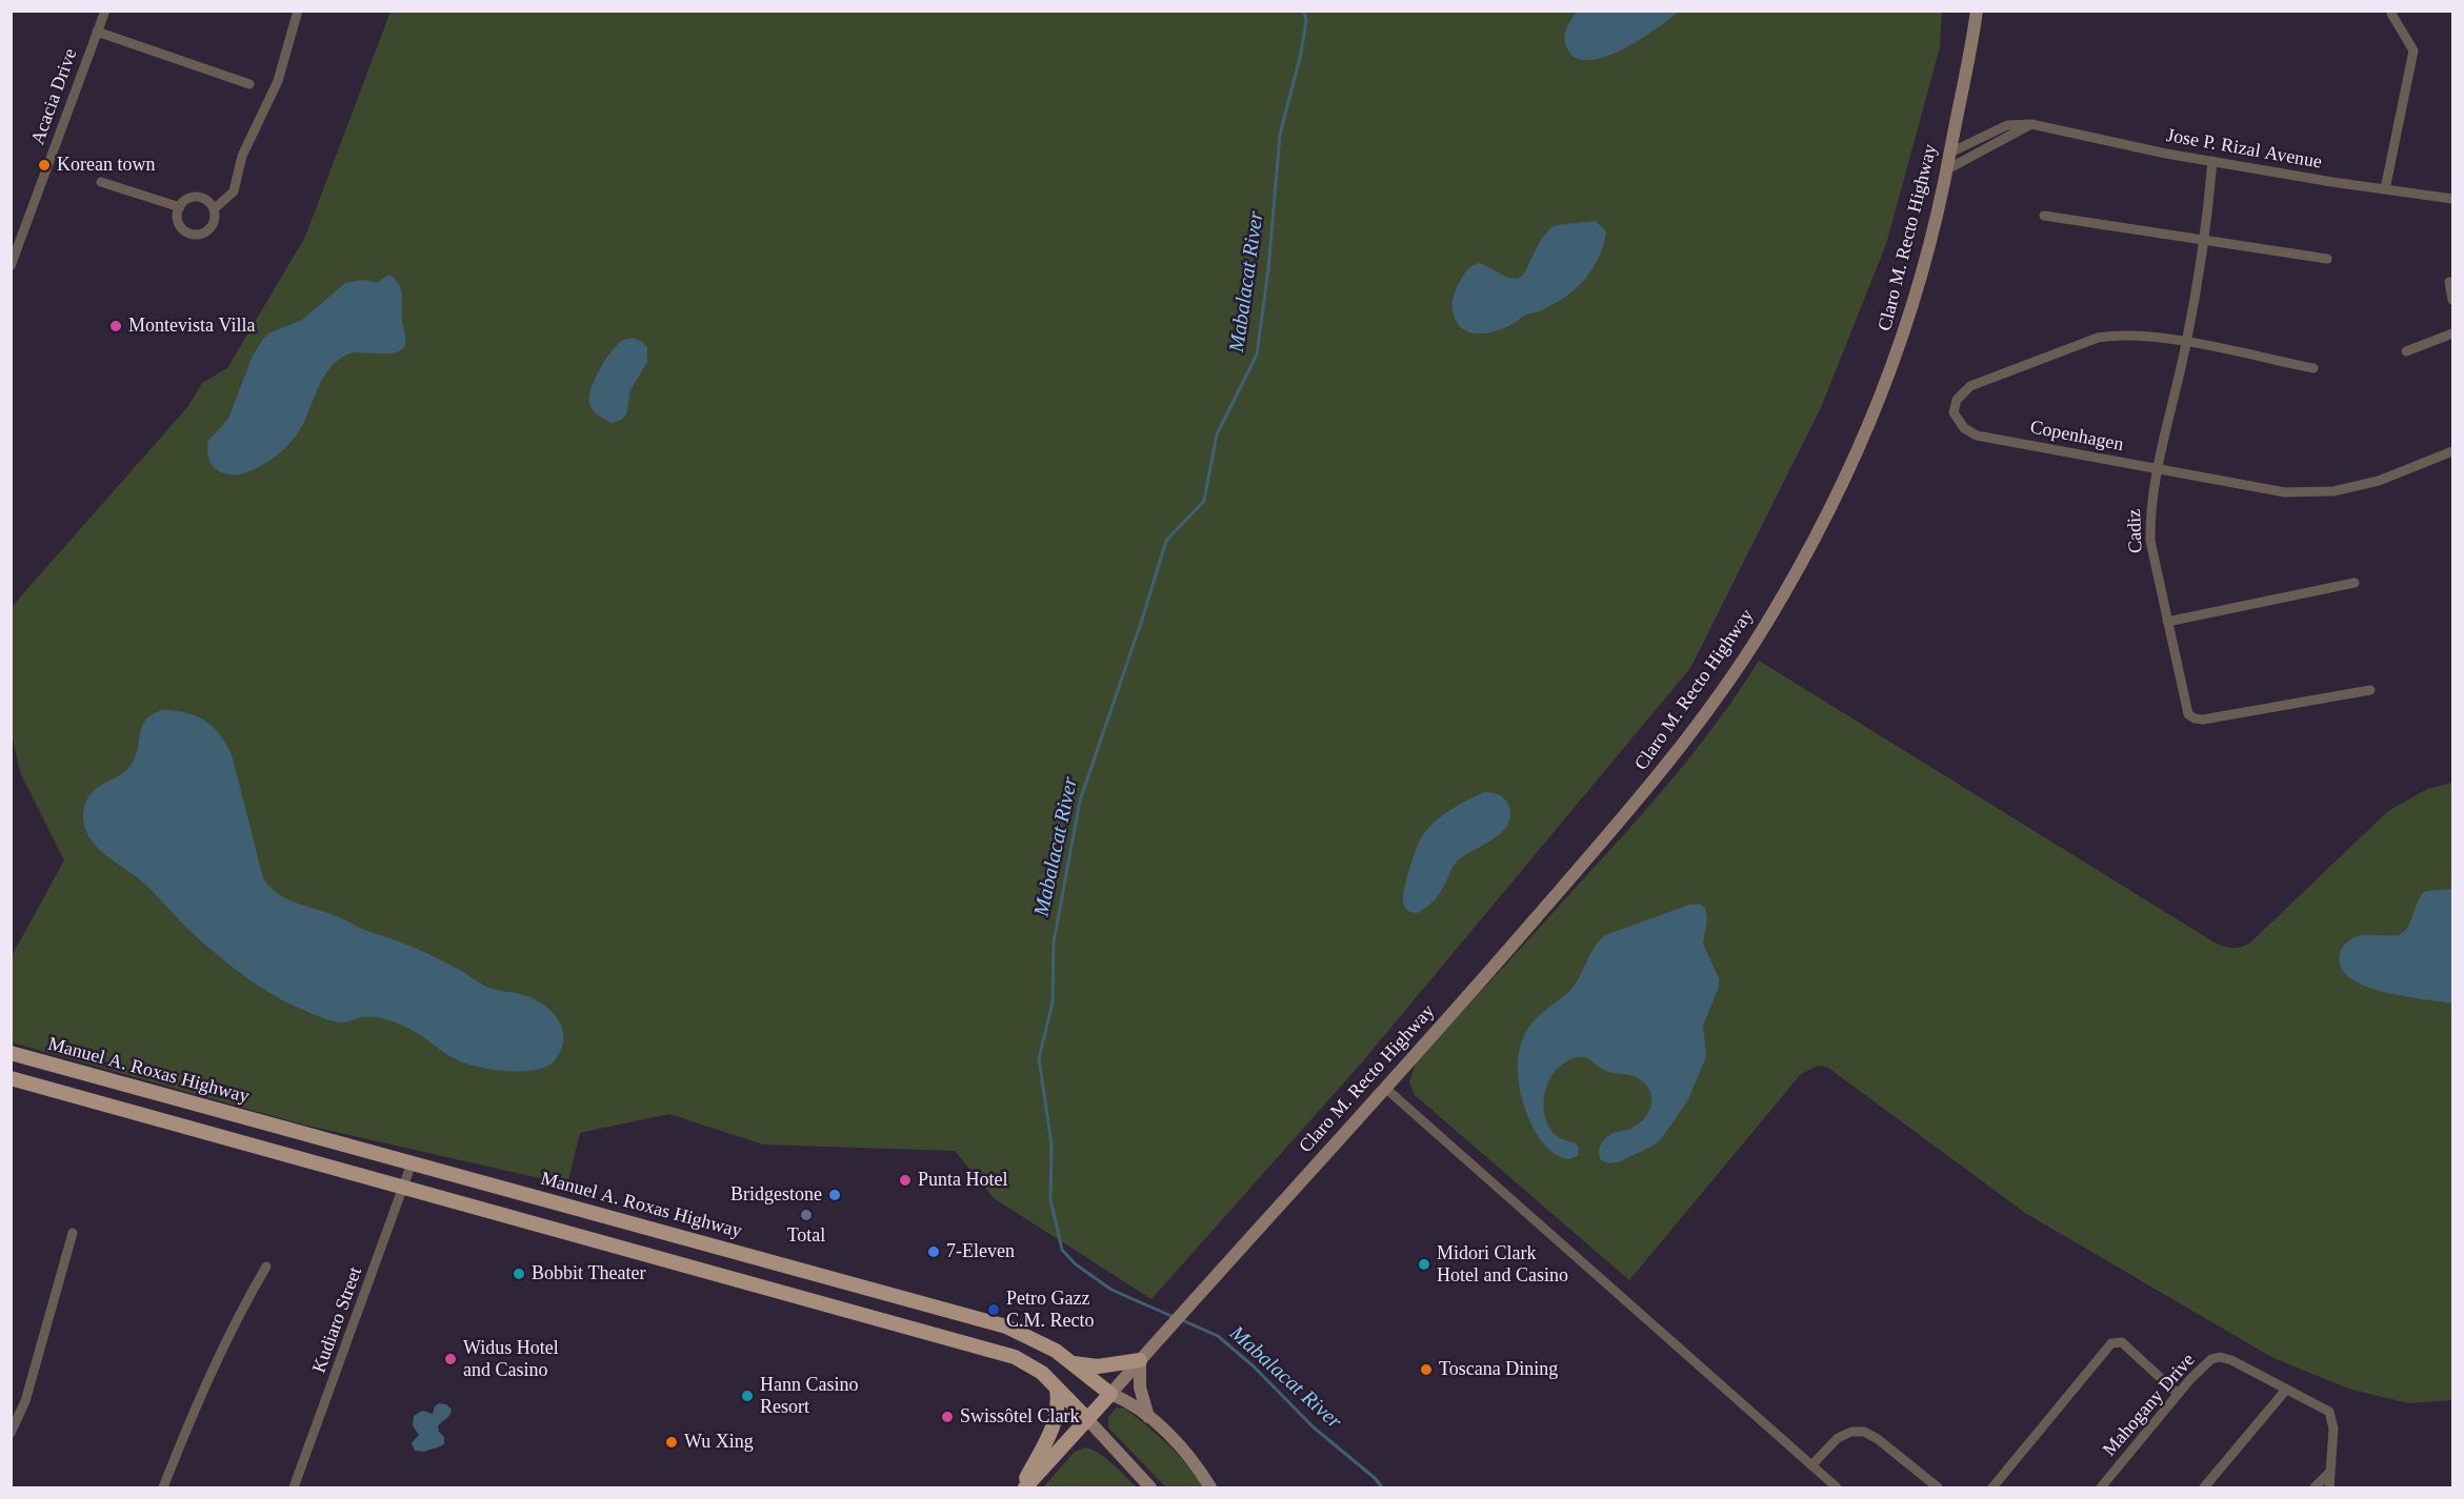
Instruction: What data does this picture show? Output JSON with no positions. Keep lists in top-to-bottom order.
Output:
{
  "streets": {
    "main road": ["Claro M. Recto Highway", "Manuel A. Roxas Highway"],
    "street": [
      "Acacia Drive",
      "Jose P. Rizal Avenue",
      "Copenhagen",
      "Cadiz",
      "Kudiaro Street",
      "Mahogany Drive"
    ]
  },
  "crossings": [
    ["Jose P. Rizal Avenue", "Claro M. Recto Highway"],
    ["Jose P. Rizal Avenue", "Cadiz"],
    ["Copenhagen", "Cadiz"],
    ["Manuel A. Roxas Highway", "Kudiaro Street"]
  ],
  "water": ["Mabalacat River"],
  "places": [
    "Korean town",
    "Montevista Villa",
    "Punta Hotel",
    "Bridgestone",
    "Total",
    "7-Eleven",
    "Midori Clark Hotel and Casino",
    "Bobbit Theater",
    "Petro Gazz C.M. Recto",
    "Widus Hotel and Casino",
    "Toscana Dining",
    "Hann Casino Resort",
    "Swissôtel Clark",
    "Wu Xing"
  ]
}
